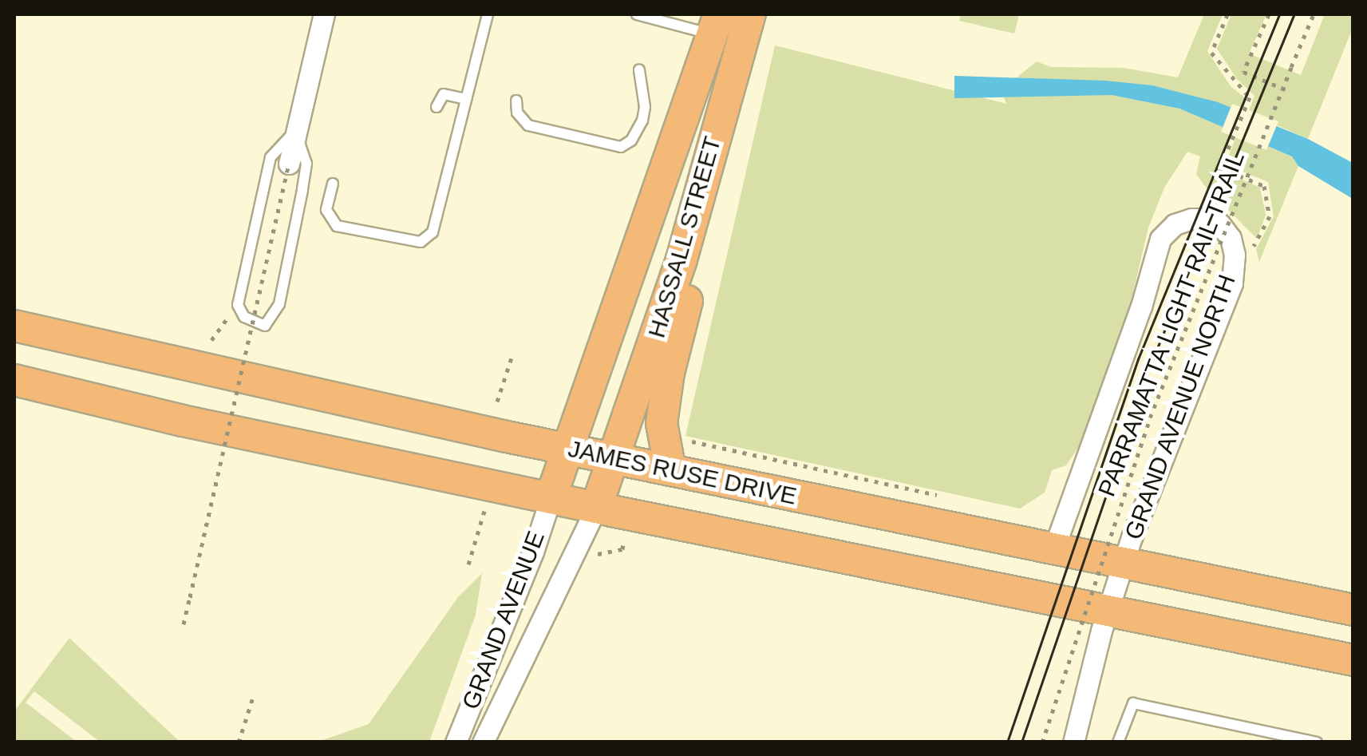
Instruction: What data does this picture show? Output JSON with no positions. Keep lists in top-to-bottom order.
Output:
{
  "streets": {
    "main road": ["HASSALL STREET", "JAMES RUSE DRIVE"],
    "street": ["GRAND AVENUE NORTH", "GRAND AVENUE"],
    "path": ["PARRAMATTA LIGHT RAIL TRAIL"]
  },
  "crossings": [
    ["HASSALL STREET", "JAMES RUSE DRIVE"],
    ["HASSALL STREET", "GRAND AVENUE"],
    ["GRAND AVENUE NORTH", "JAMES RUSE DRIVE"],
    ["JAMES RUSE DRIVE", "GRAND AVENUE"]
  ]
}
